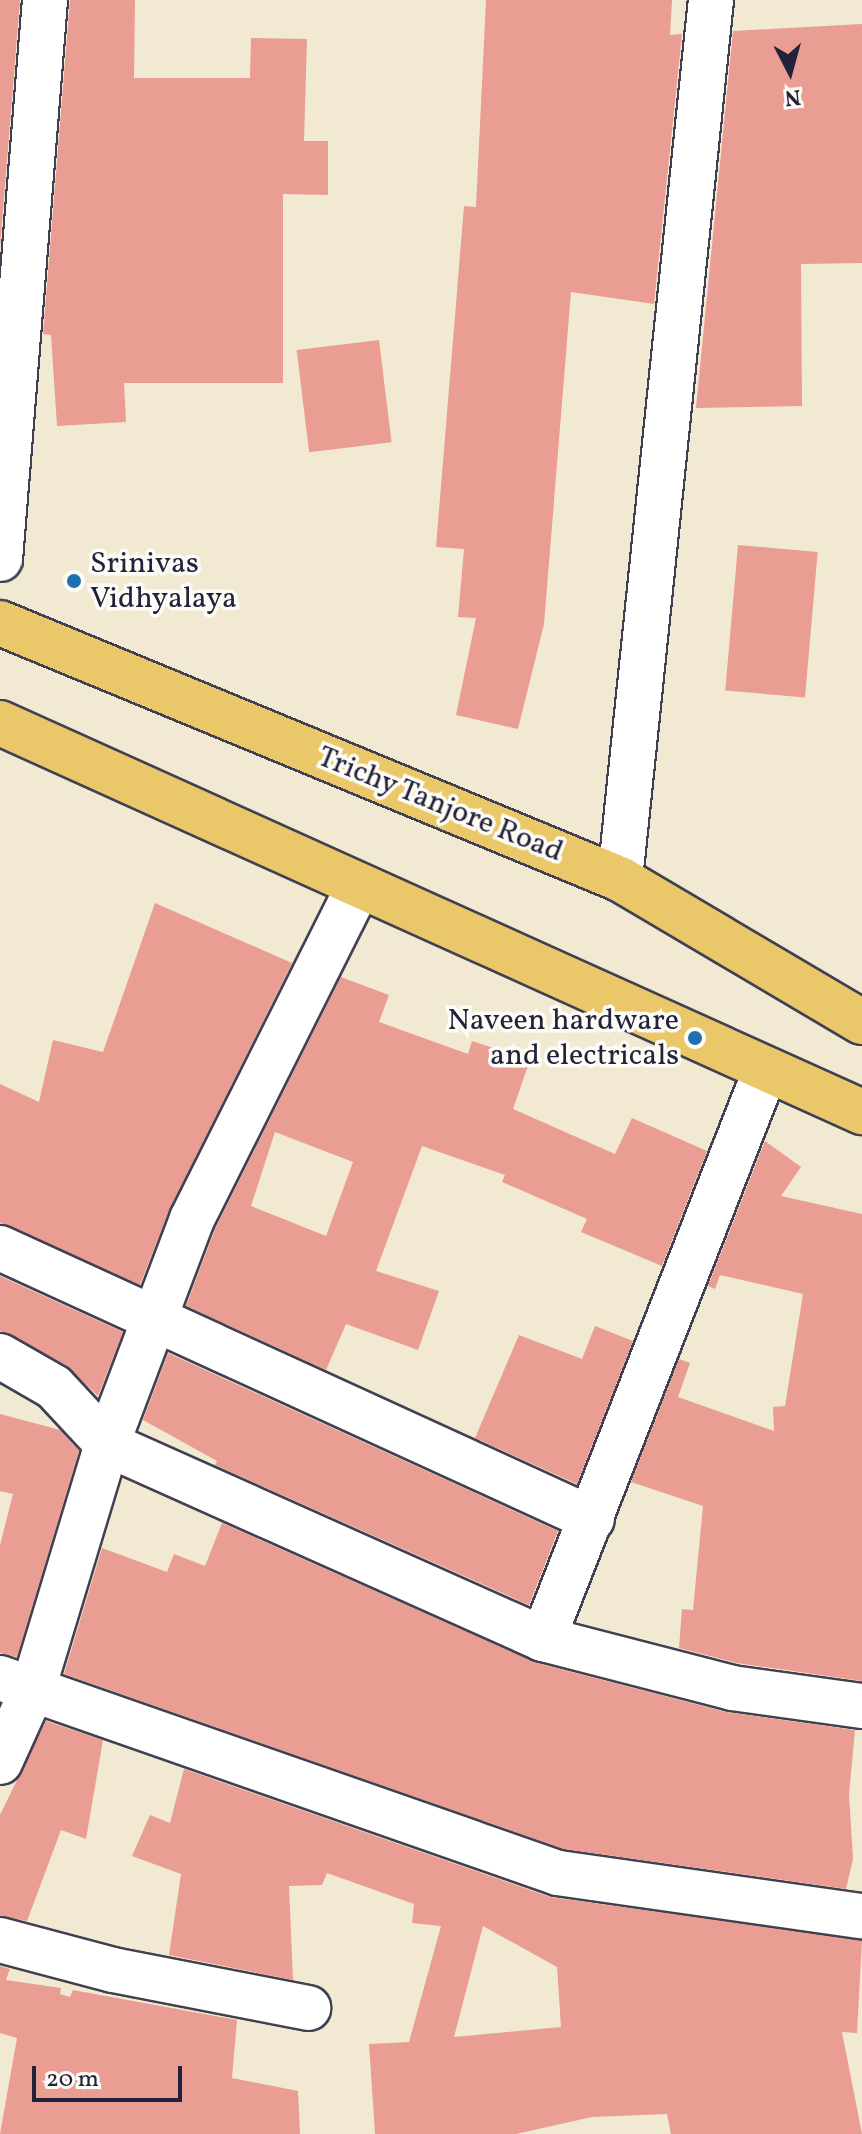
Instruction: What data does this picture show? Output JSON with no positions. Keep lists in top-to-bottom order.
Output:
{
  "streets": {
    "highway": ["Trichy Tanjore Road"]
  },
  "places": ["Srinivas Vidhyalaya", "Naveen hardware and electricals"],
  "scale_bar": "20 m",
  "north": "bottom"
}
